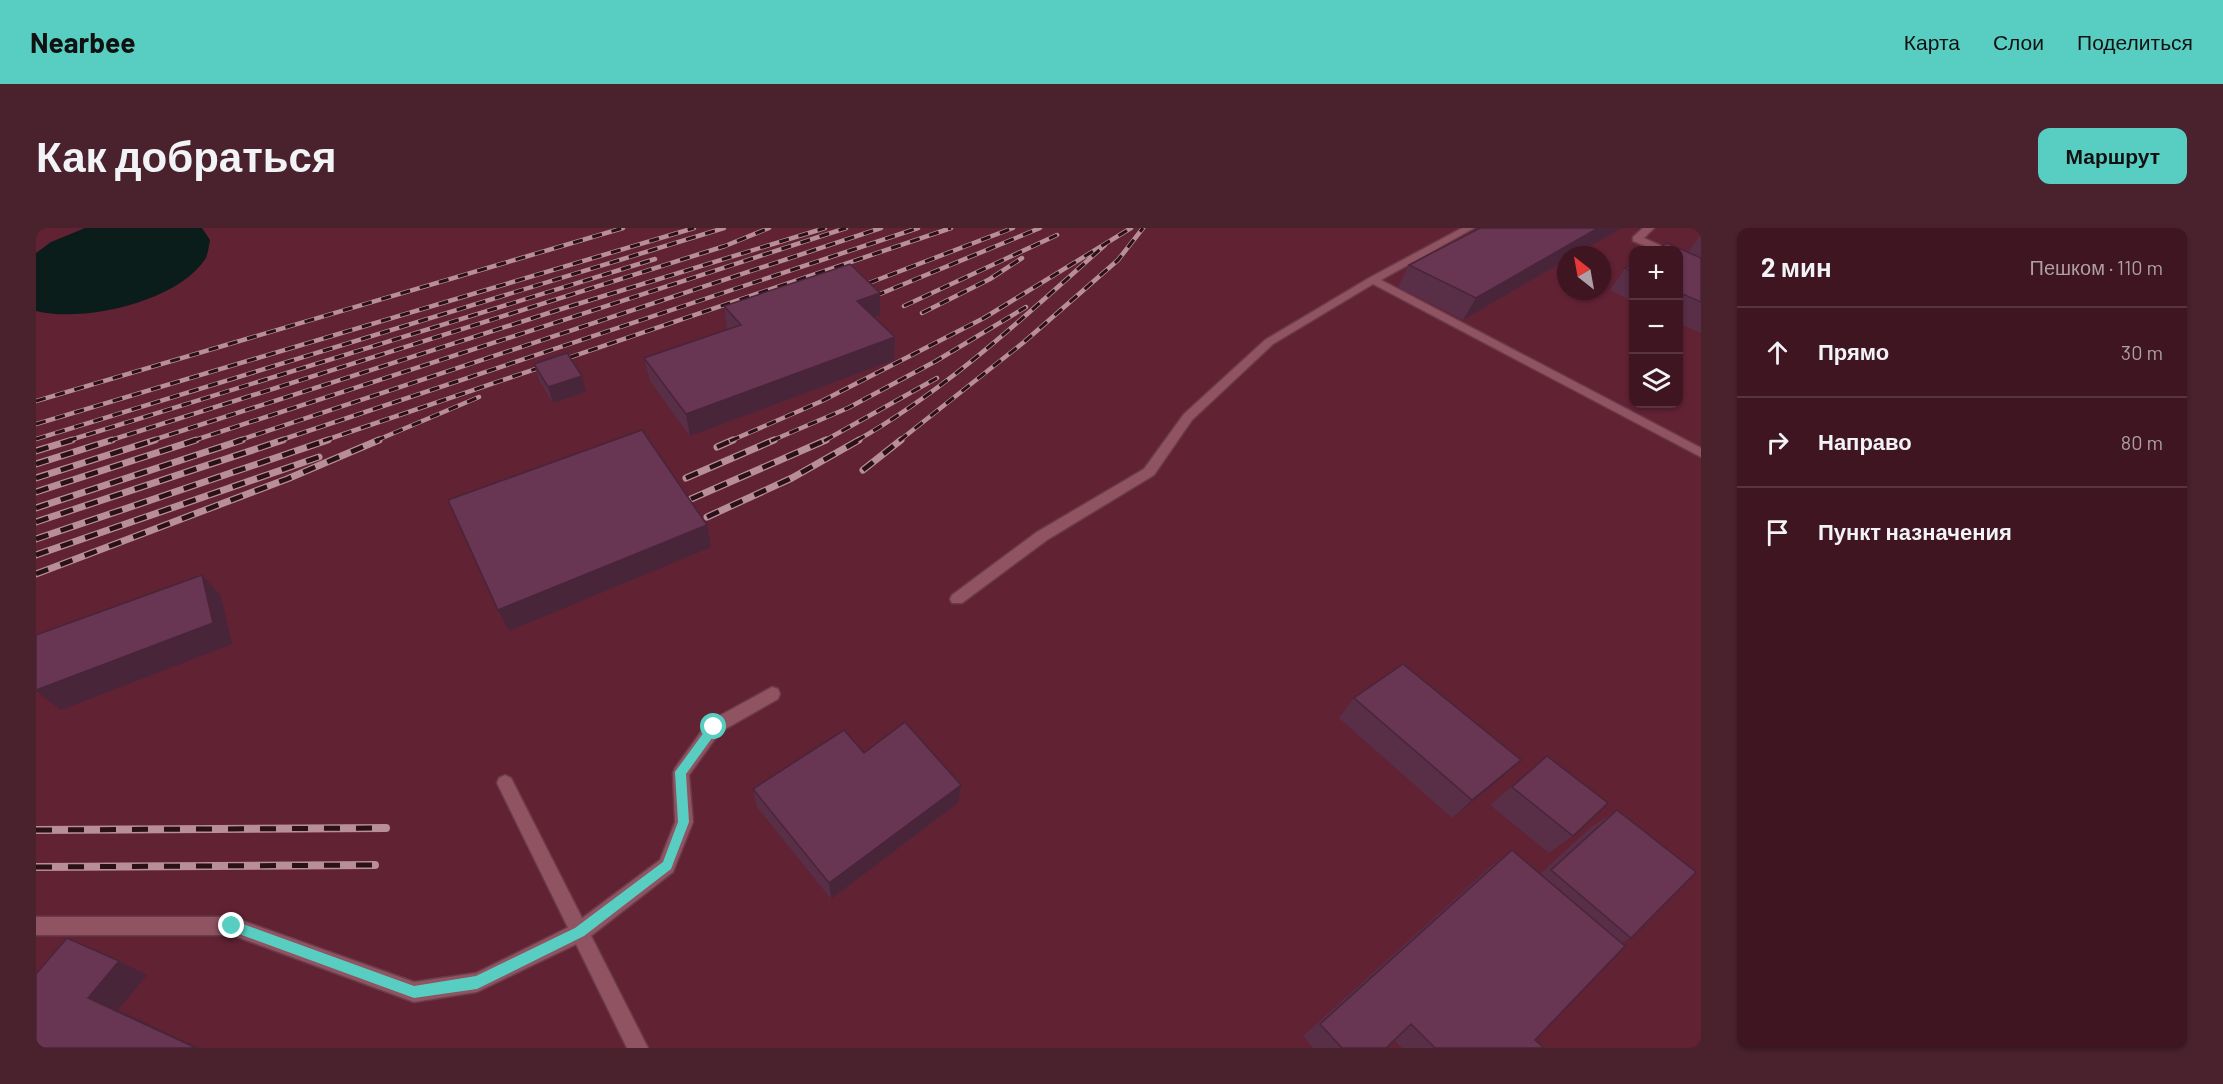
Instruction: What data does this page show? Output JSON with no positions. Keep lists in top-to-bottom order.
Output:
{
  "north": "top left",
  "page": {
    "header": "Nearbee",
    "nav": ["Карта", "Слои", "Поделиться"],
    "buttons": "Маршрут",
    "title": "Как добраться",
    "heading": ["2 мин", "Пешком · 110 m"],
    "map_buttons": ["+", "−"],
    "list": [
      ["Прямо", "30 m"],
      ["Направо", "80 m"],
      "Пункт назначения"
    ]
  }
}
